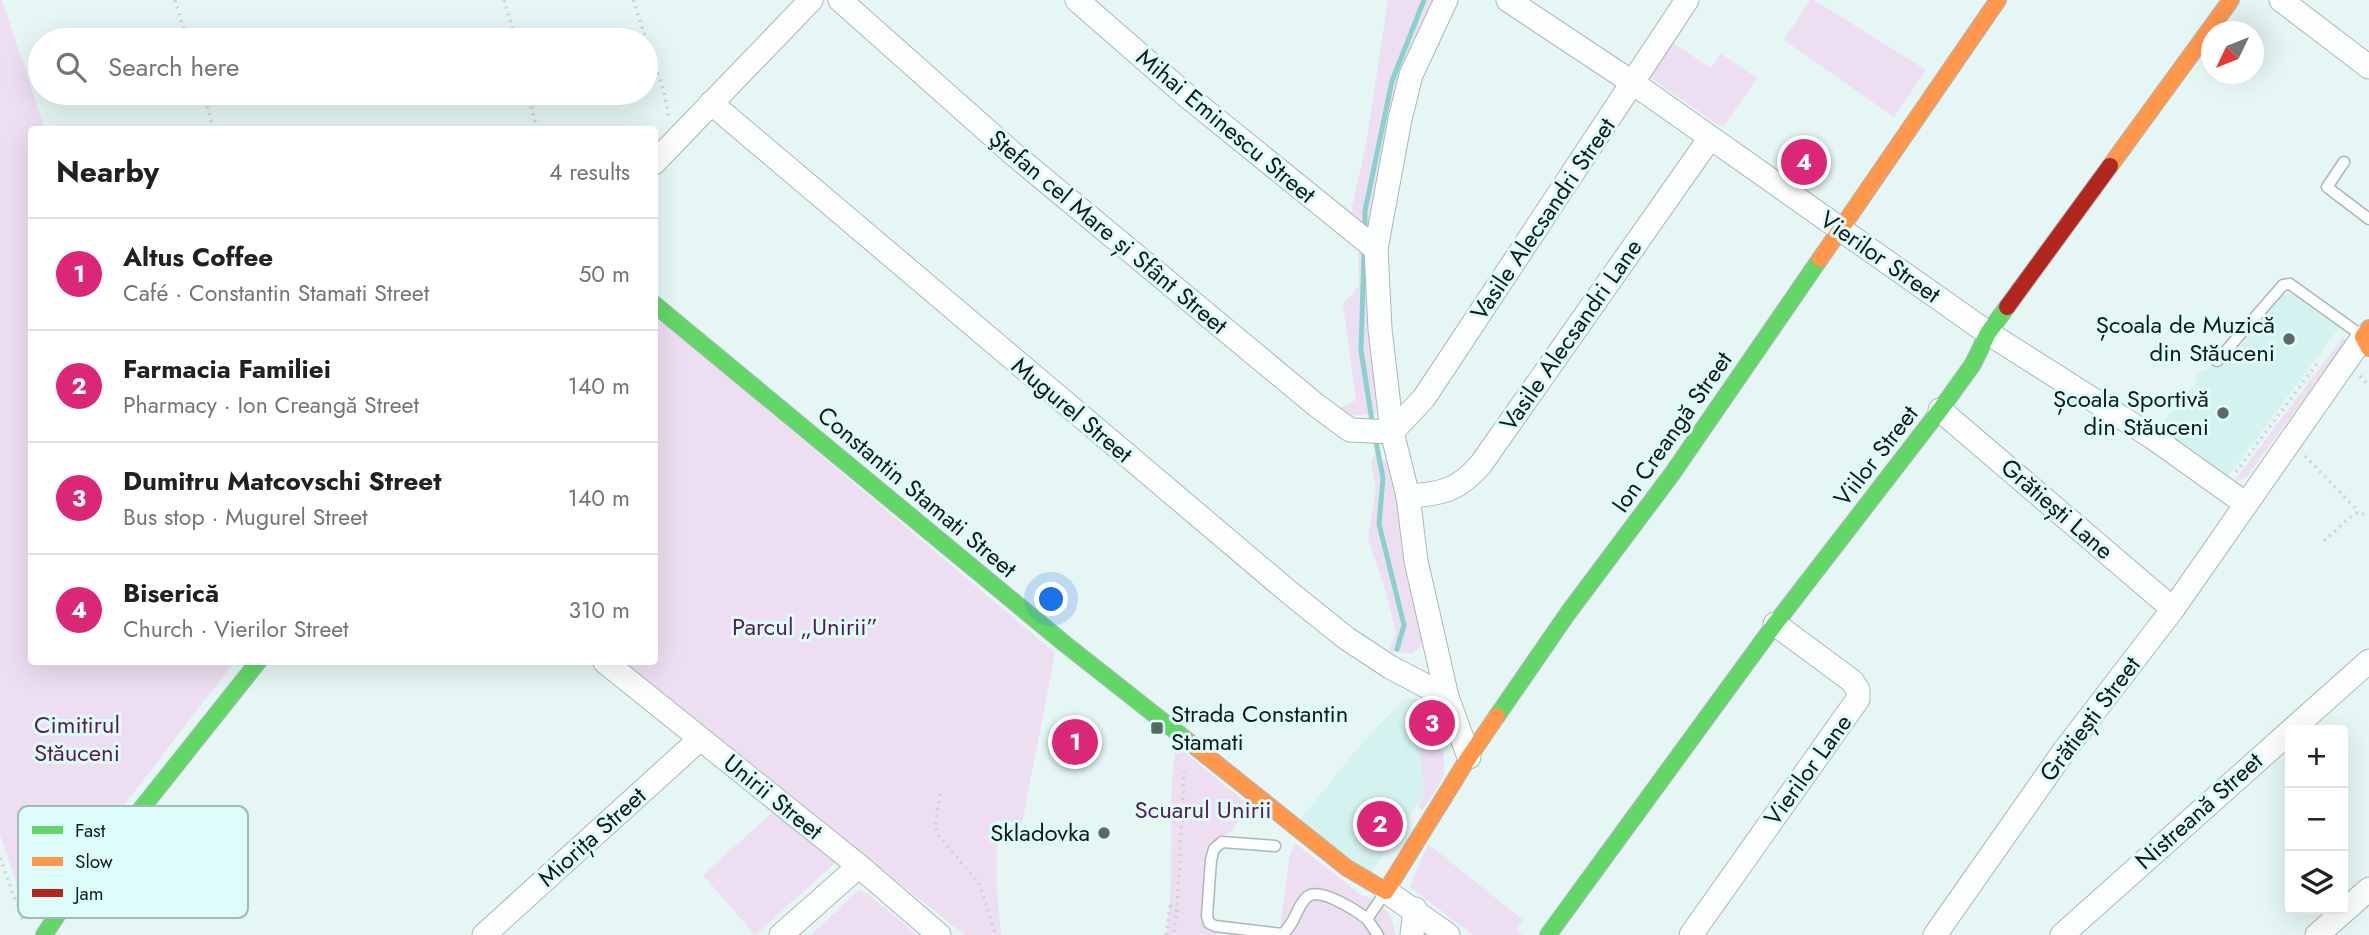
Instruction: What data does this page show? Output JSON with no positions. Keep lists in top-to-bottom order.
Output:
{
  "streets": {
    "street": [
      "Mihai Eminescu Street",
      "Vasile Alecsandri Street",
      "Ştefan cel Mare și Sfânt Street",
      "Vierilor Street",
      "Vasile Alecsandri Lane",
      "Mugurel Street",
      "Ion Creangă Street",
      "Viilor Street",
      "Constantin Stamati Street",
      "Grătiești Lane",
      "Grătiești Street",
      "Vierilor Lane",
      "Unirii Street",
      "Nistreană Street",
      "Miorița Street"
    ]
  },
  "crossings": [
    ["Vasile Alecsandri Street", "Ştefan cel Mare și Sfânt Street"],
    ["Vasile Alecsandri Street", "Vierilor Street"],
    ["Vierilor Street", "Vasile Alecsandri Lane"],
    ["Vierilor Street", "Ion Creangă Street"],
    ["Vierilor Street", "Viilor Street"],
    ["Ion Creangă Street", "Constantin Stamati Street"],
    ["Viilor Street", "Grătiești Lane"],
    ["Viilor Street", "Vierilor Lane"],
    ["Grătiești Lane", "Grătiești Street"],
    ["Unirii Street", "Miorița Street"]
  ],
  "parks": ["Parcul „Unirii”", "Cimitirul Stăuceni", "Scuarul Unirii"],
  "places": {
    "other": ["Școala de Muzică din Stăuceni", "Școala Sportivă din Stăuceni", "Skladovka"],
    "transit": ["Strada Constantin Stamati"]
  },
  "legend": ["Fast", "Slow", "Jam"],
  "north": "bottom left",
  "page": {
    "search": "Search here",
    "heading": ["Nearby", "4 results"],
    "pins": [
      "4",
      "3",
      "1",
      "2"
    ],
    "list": [
      {
        "mark": "1",
        "name": "Altus Coffee",
        "note": "Café · Constantin Stamati Street",
        "value": "50 m"
      },
      {
        "mark": "2",
        "name": "Farmacia Familiei",
        "note": "Pharmacy · Ion Creangă Street",
        "value": "140 m"
      },
      {
        "mark": "3",
        "name": "Dumitru Matcovschi Street",
        "note": "Bus stop · Mugurel Street",
        "value": "140 m"
      },
      {
        "mark": "4",
        "name": "Biserică",
        "note": "Church · Vierilor Street",
        "value": "310 m"
      }
    ],
    "map_buttons": ["+", "−"]
  }
}
